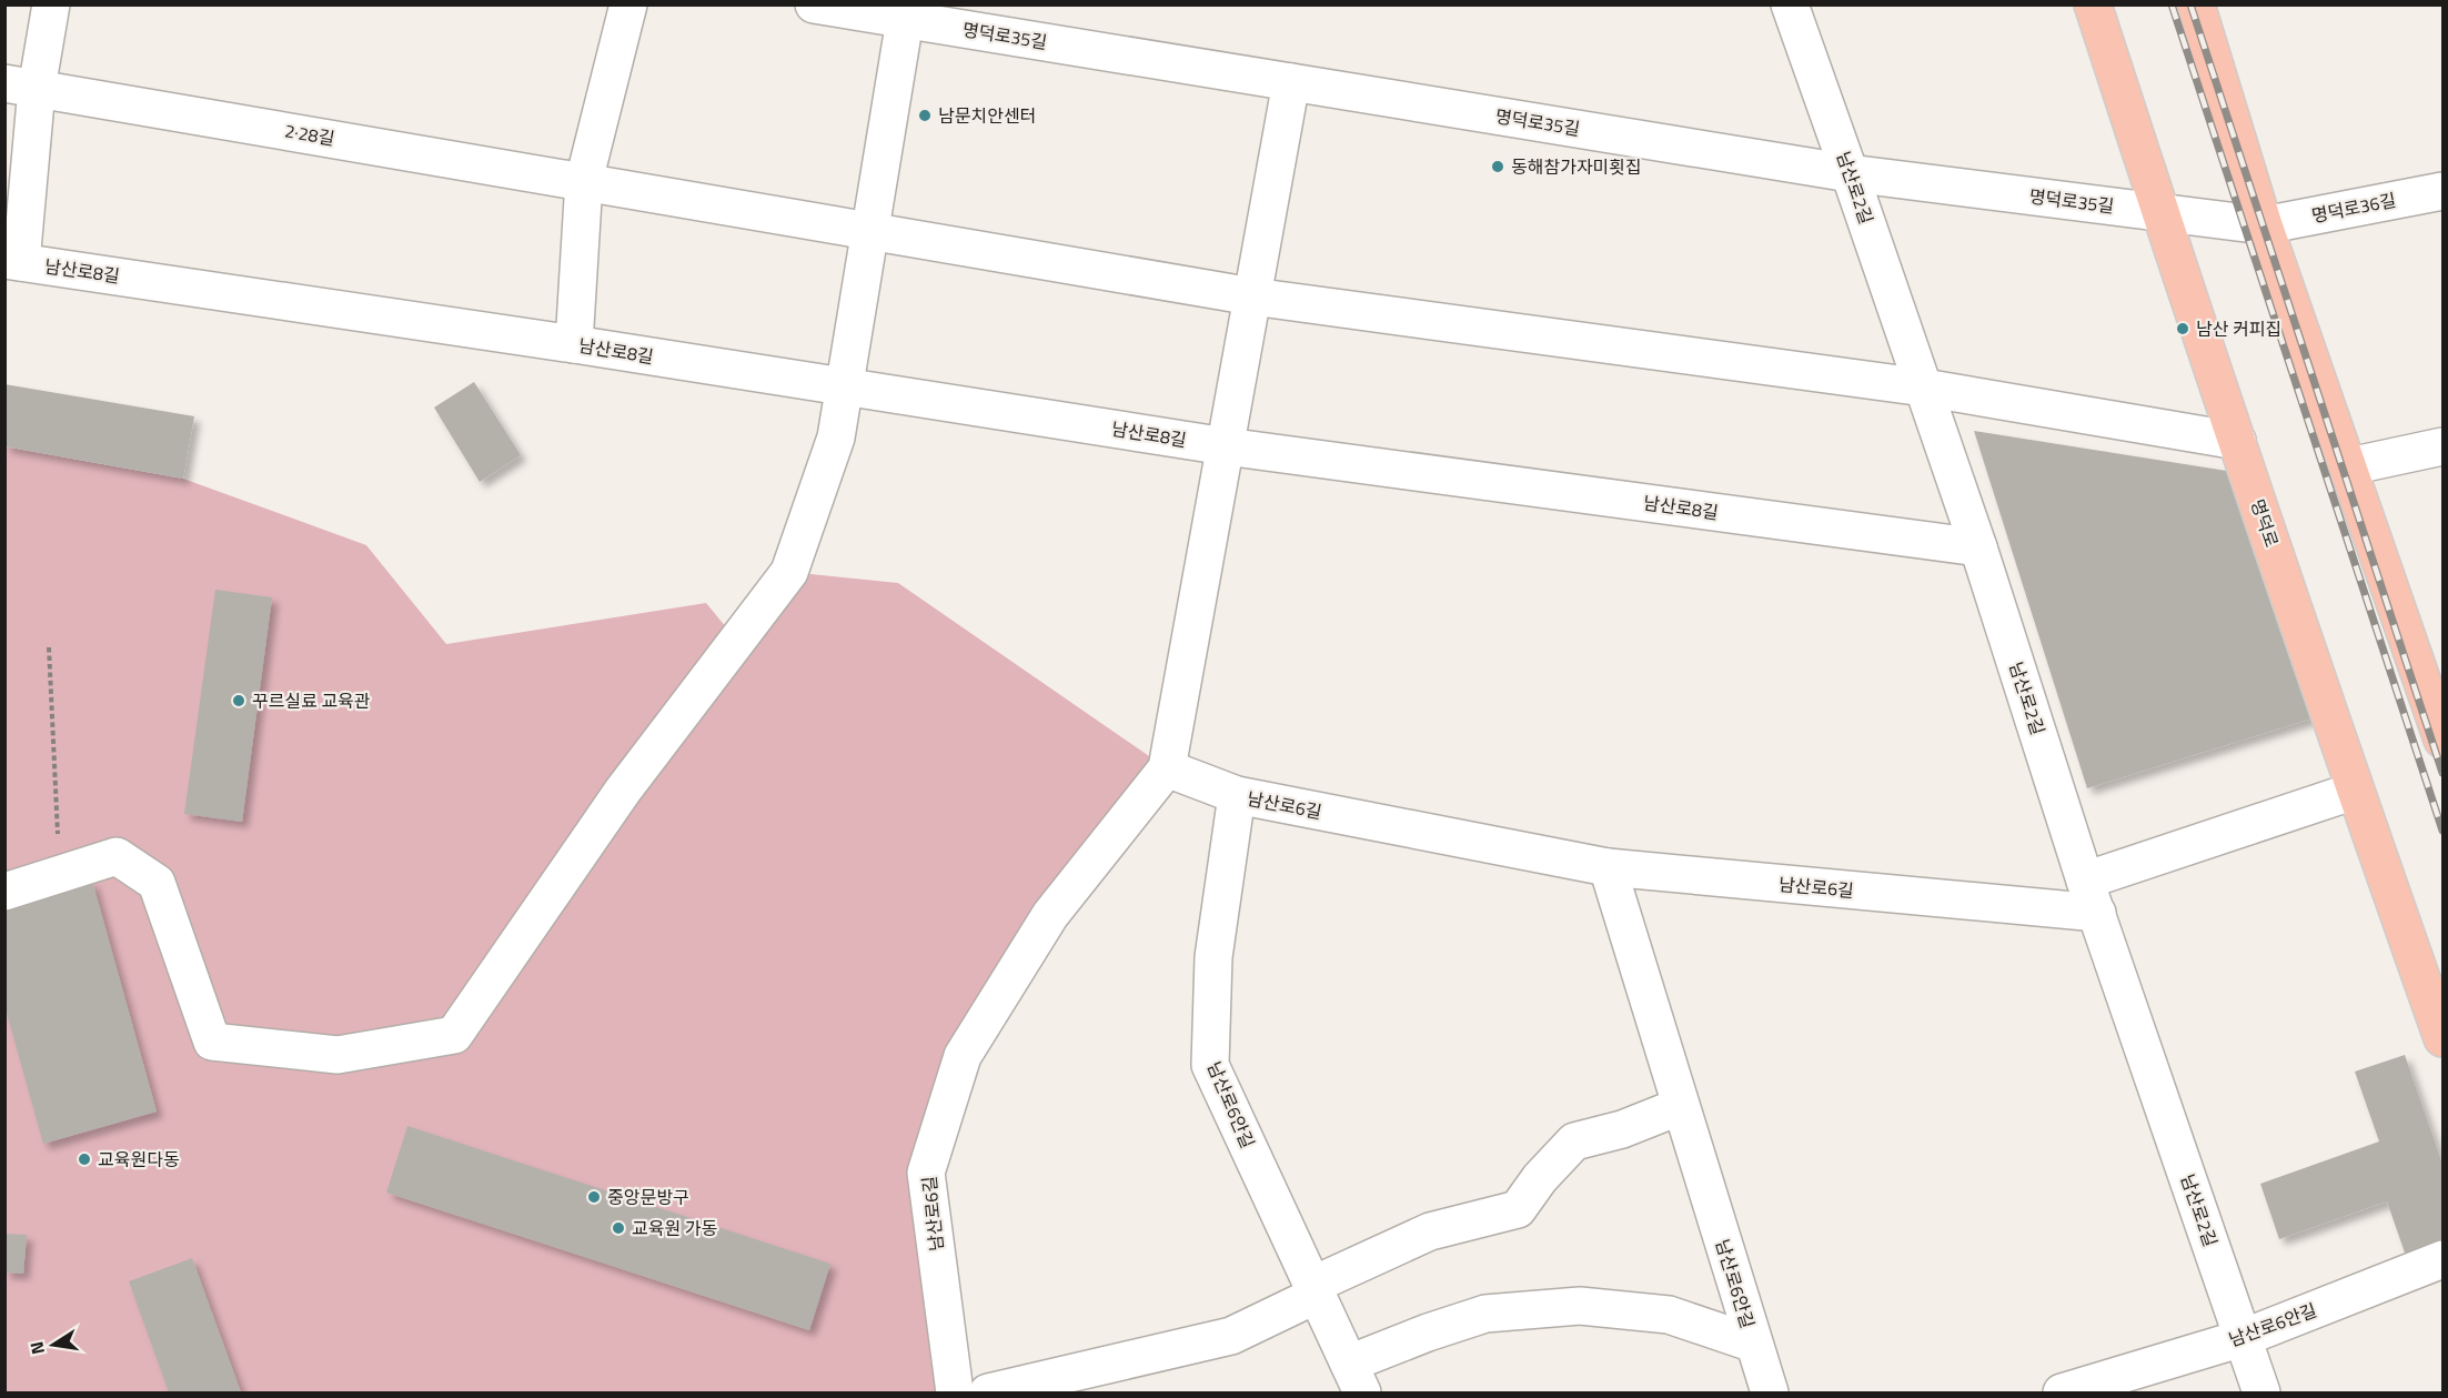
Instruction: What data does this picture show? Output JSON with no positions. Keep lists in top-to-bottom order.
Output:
{
  "streets": {
    "main road": ["명덕로"],
    "street": [
      "명덕로35길",
      "2·28길",
      "남산로2길",
      "명덕로36길",
      "남산로8길",
      "남산로6길",
      "남산로6안길"
    ]
  },
  "crossings": [
    ["명덕로35길", "남산로2길"],
    ["명덕로35길", "명덕로36길"],
    ["명덕로35길", "명덕로"],
    ["2·28길", "남산로2길"],
    ["2·28길", "명덕로"],
    ["남산로2길", "남산로8길"],
    ["남산로2길", "남산로6길"],
    ["남산로2길", "남산로6안길"],
    ["남산로6길", "남산로6안길"]
  ],
  "places": [
    "남문치안센터",
    "동해참가자미횟집",
    "남산 커피집",
    "꾸르실료 교육관",
    "교육원다동",
    "중앙문방구",
    "교육원 가동"
  ],
  "north": "left"
}
